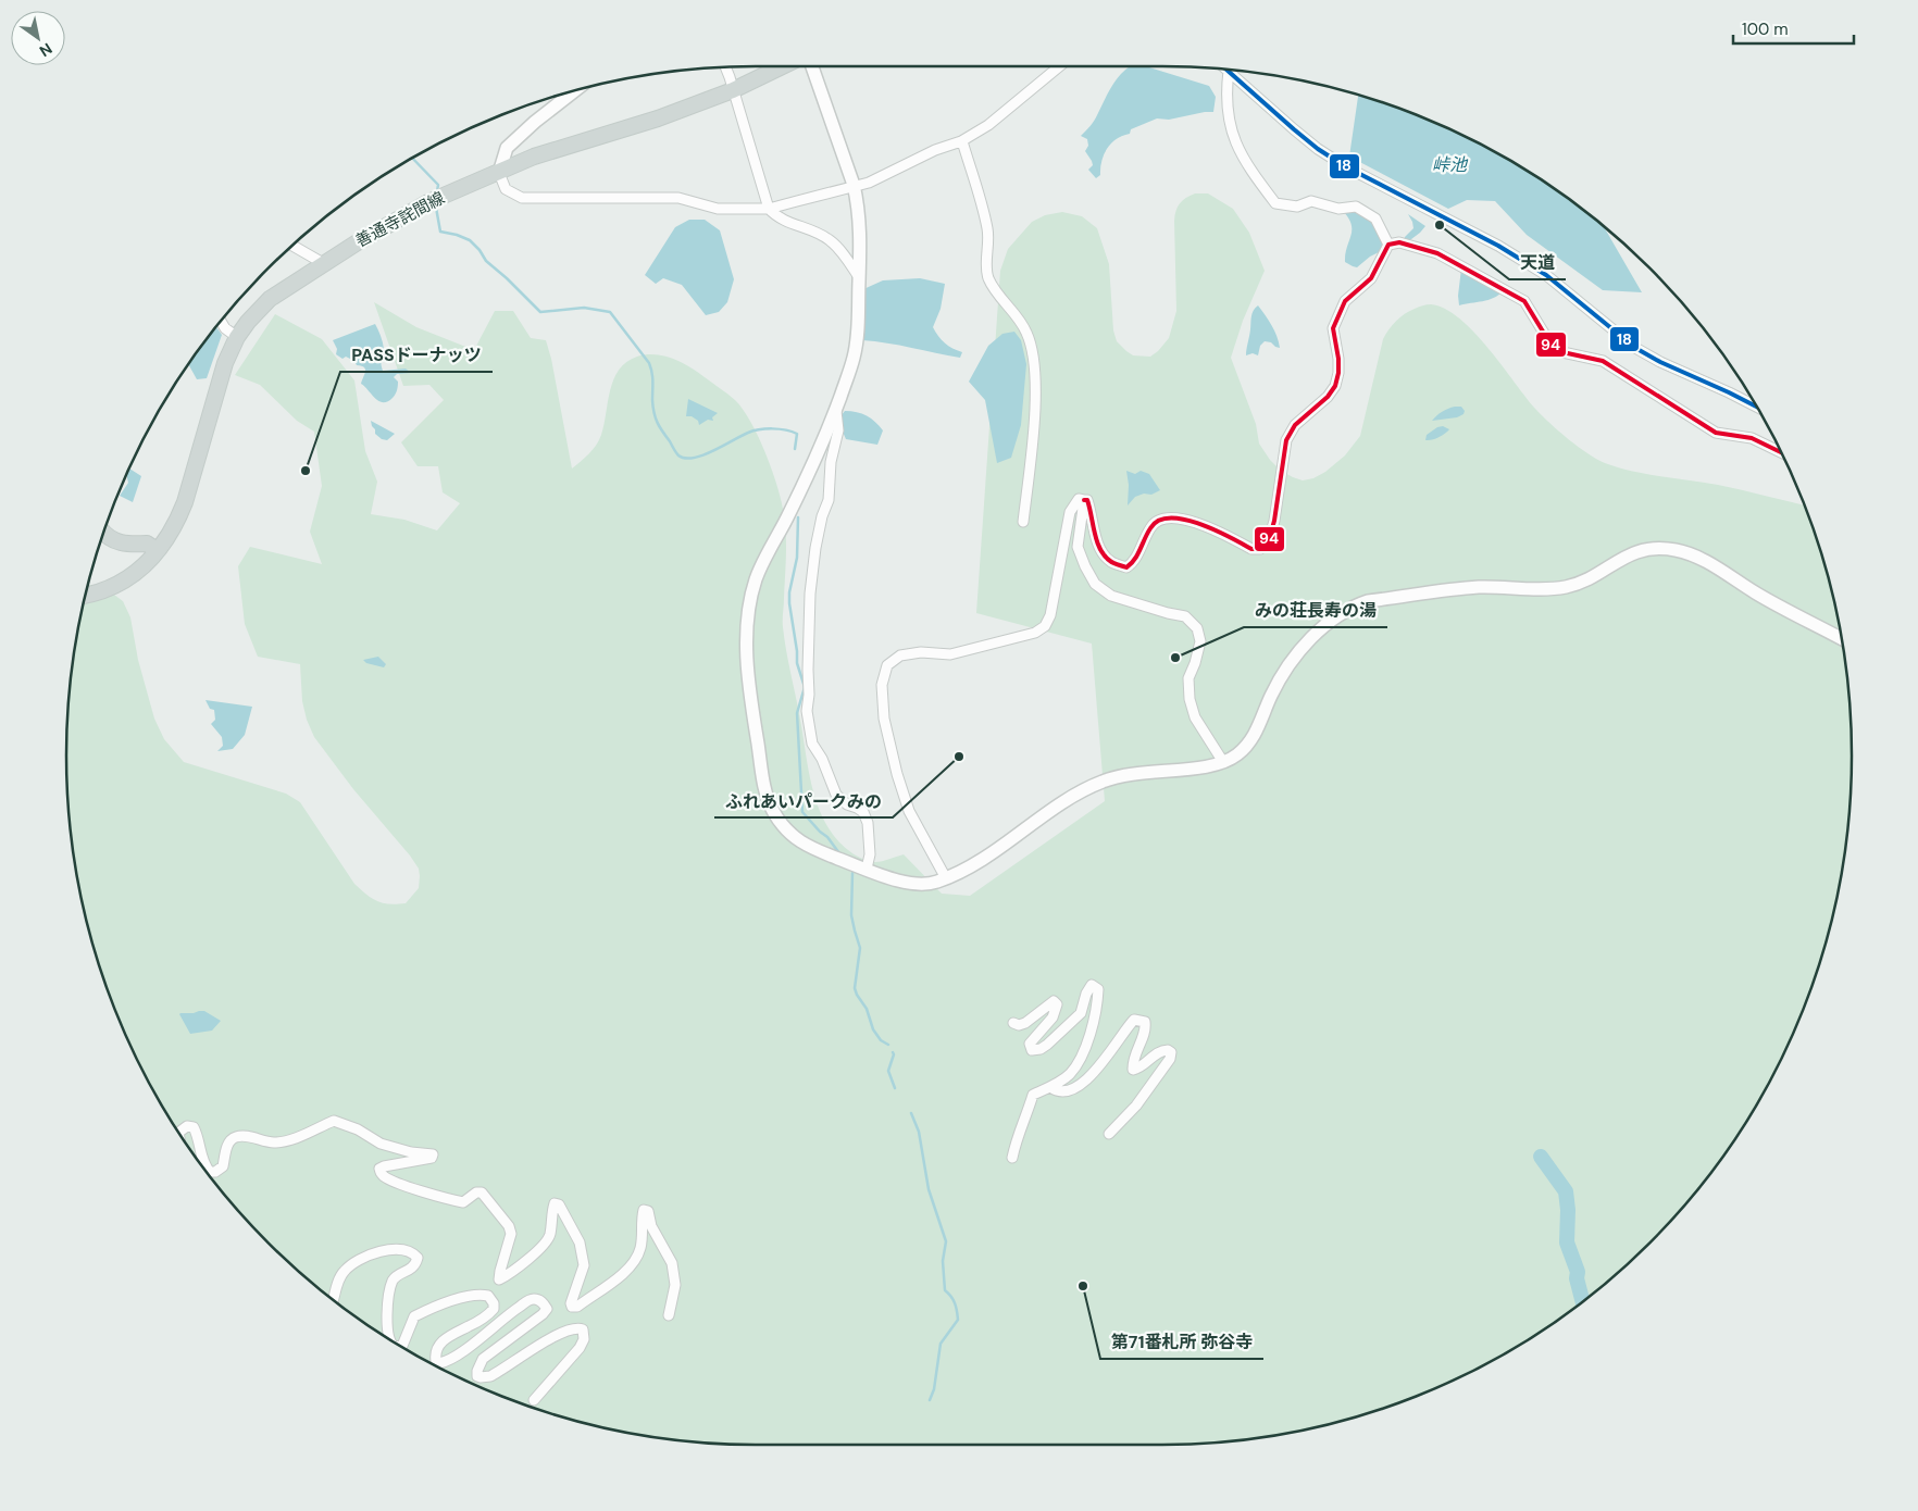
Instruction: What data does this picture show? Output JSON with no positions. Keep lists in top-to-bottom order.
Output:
{
  "streets": {
    "main road": ["善通寺詫間線"]
  },
  "water": ["峠池"],
  "places": [
    "天道",
    "PASSドーナッツ",
    "みの荘長寿の湯",
    "ふれあいパークみの",
    "第71番札所 弥谷寺"
  ],
  "lines": ["transit line 18", "transit line 94"],
  "scale_bar": "100 m",
  "north": "bottom right"
}
